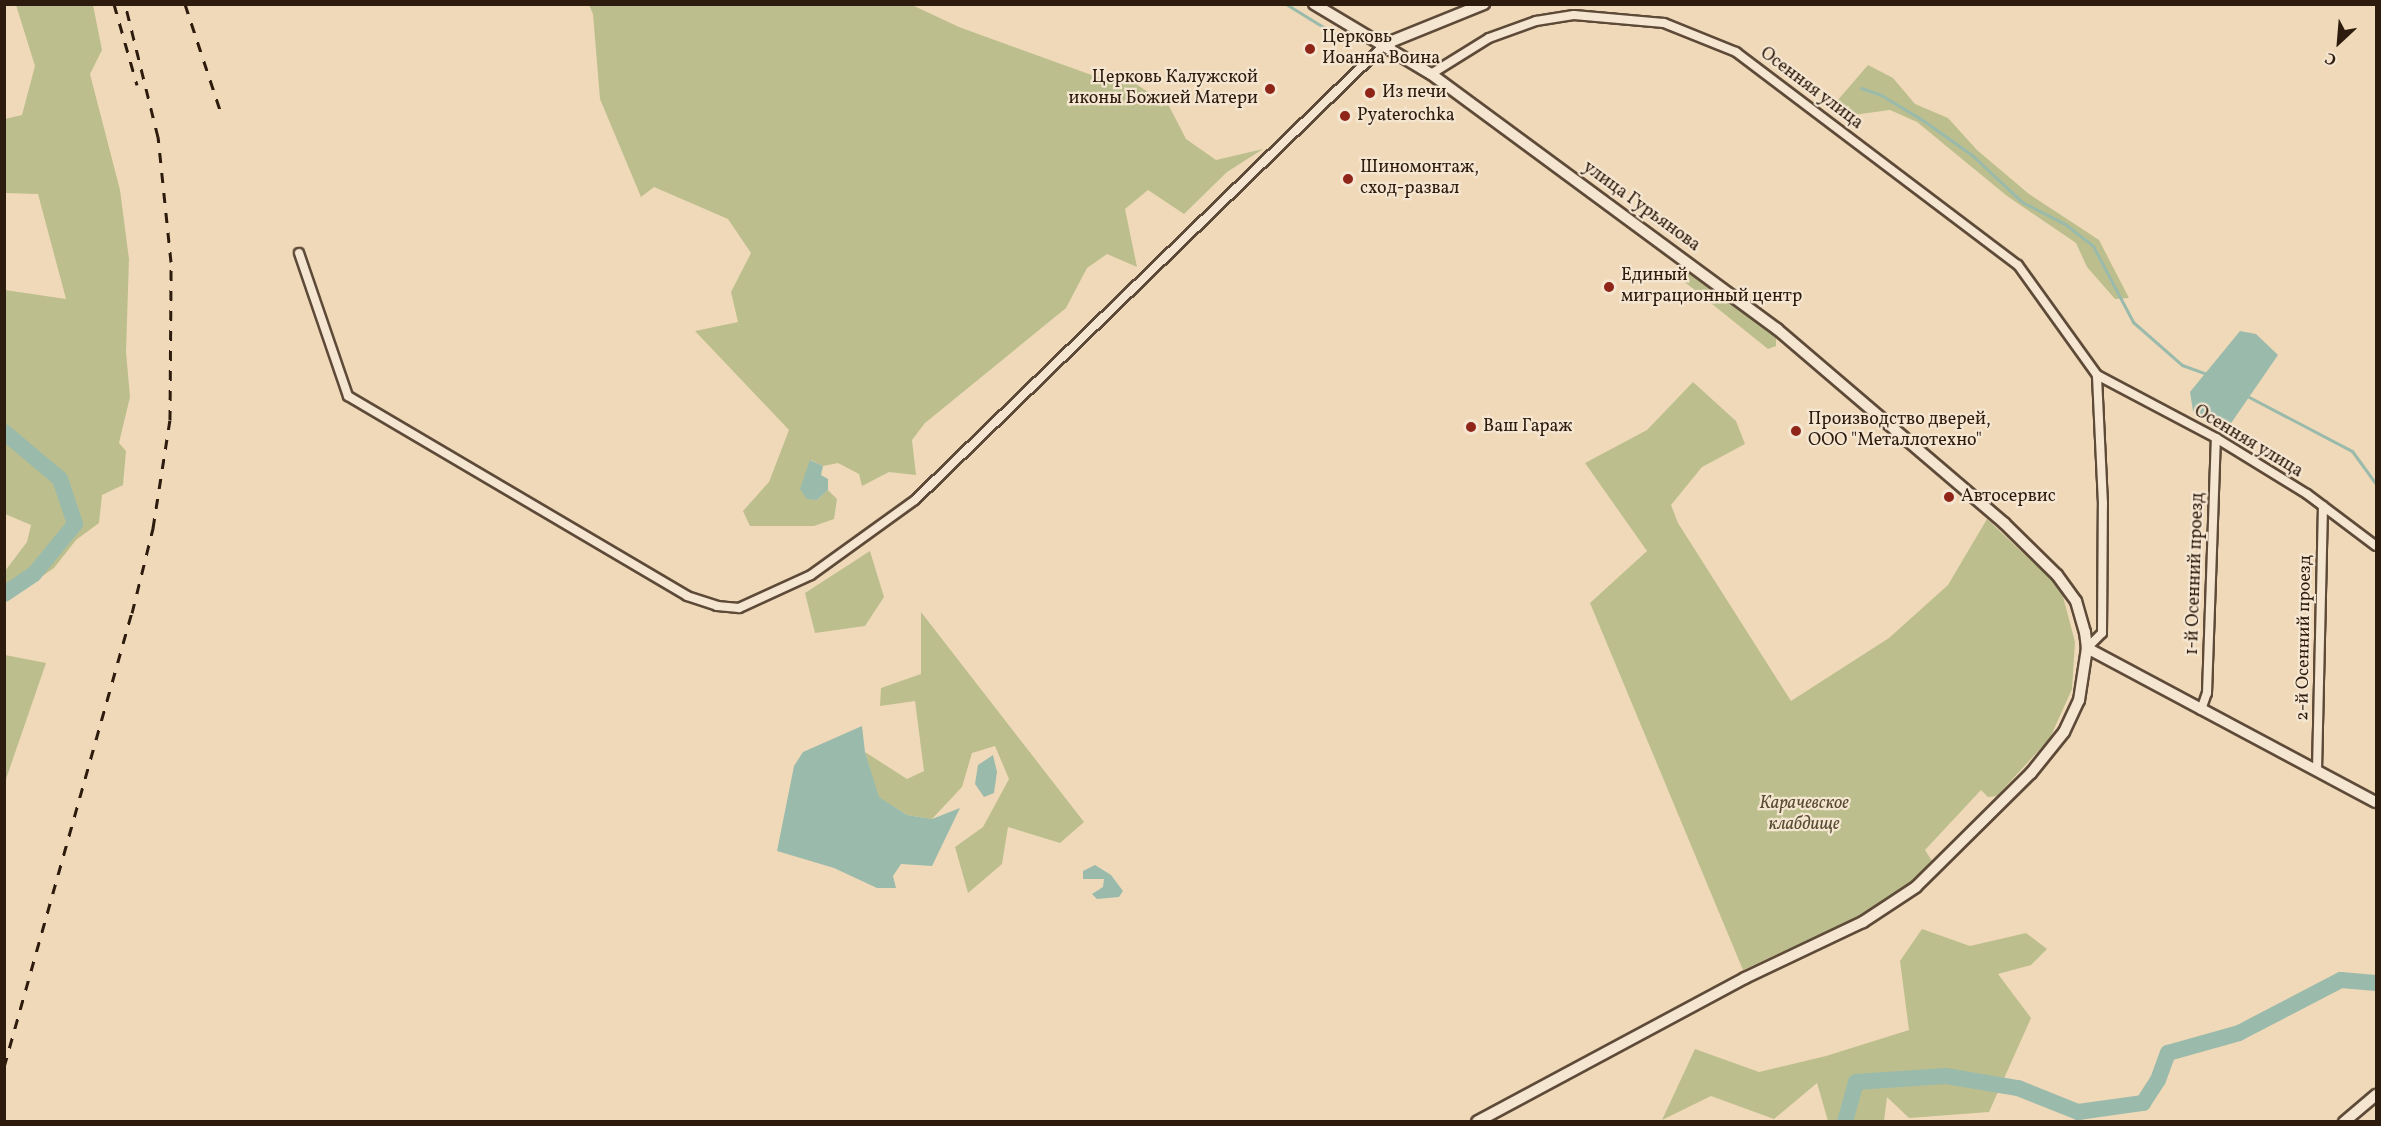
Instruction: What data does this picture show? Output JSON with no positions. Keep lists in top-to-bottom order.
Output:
{
  "streets": {
    "street": [
      "Осенняя улица",
      "улица Гурьянова",
      "1-й Осенний проезд",
      "2-й Осенний проезд"
    ]
  },
  "crossings": [
    ["Осенняя улица", "улица Гурьянова"],
    ["Осенняя улица", "1-й Осенний проезд"],
    ["Осенняя улица", "2-й Осенний проезд"]
  ],
  "parks": ["Карачевское клабдище"],
  "places": [
    "Церковь Иоанна Воина",
    "Церковь Калужской иконы Божией Матери",
    "Из печи",
    "Pyaterochka",
    "Шиномонтаж, сход-развал",
    "Единый миграционный центр",
    "Ваш Гараж",
    "Производство дверей, ООО \"Металлотехно\"",
    "Автосервис"
  ],
  "north": "bottom left"
}
